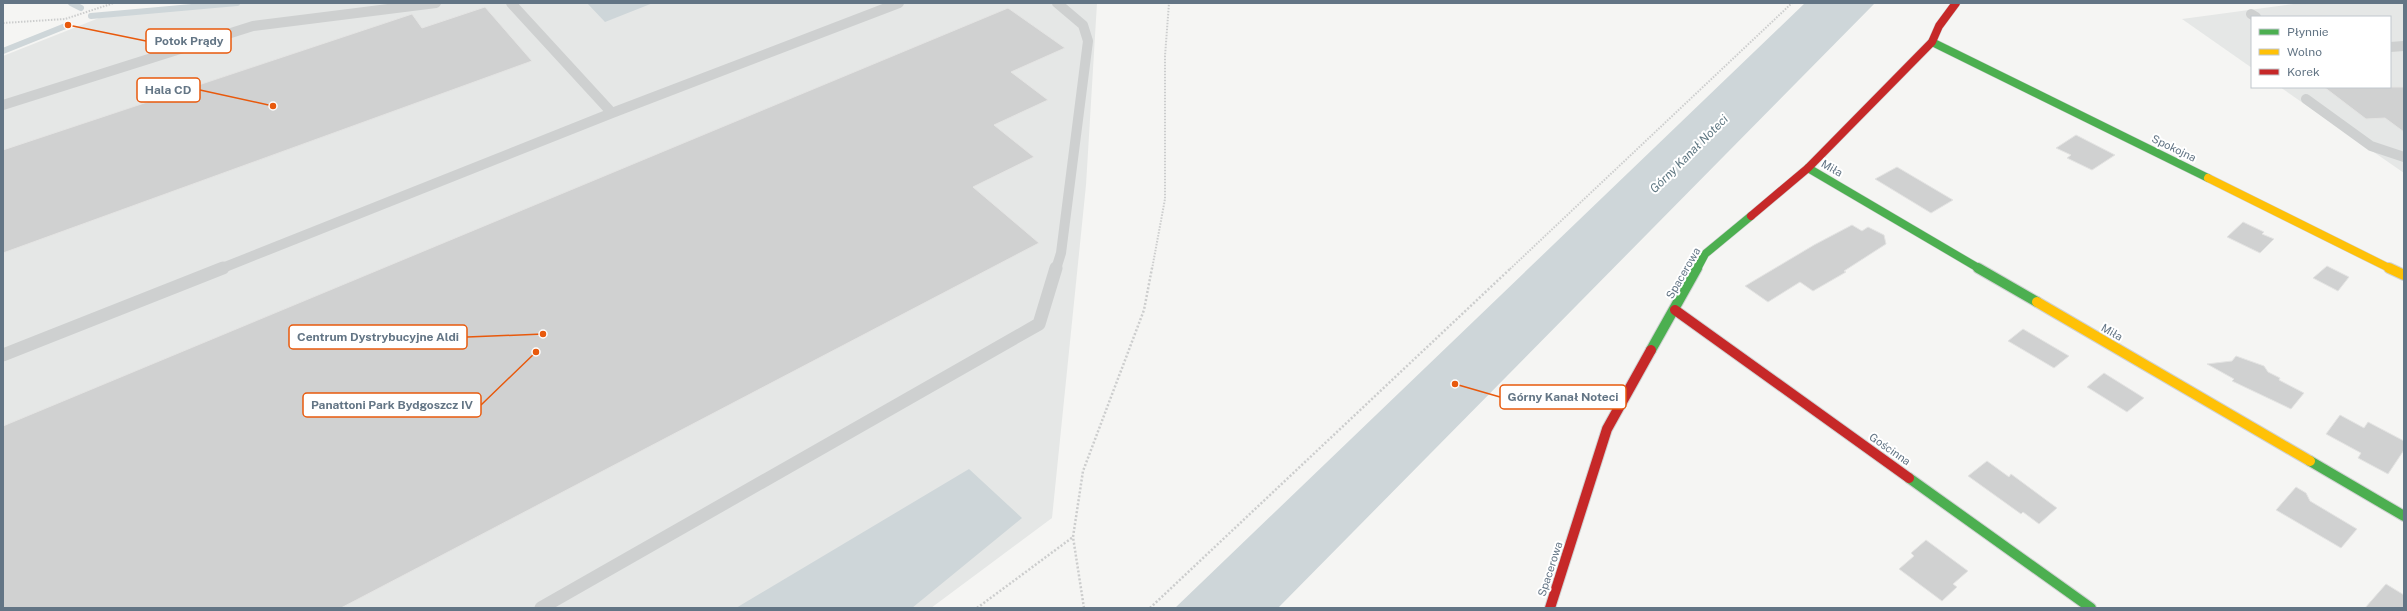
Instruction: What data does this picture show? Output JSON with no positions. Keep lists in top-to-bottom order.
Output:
{
  "streets": {
    "street": [
      "Spokojna",
      "Miła",
      "Spacerowa",
      "Gościnna"
    ]
  },
  "crossings": [
    ["Spokojna", "Spacerowa"],
    ["Miła", "Spacerowa"],
    ["Spacerowa", "Gościnna"]
  ],
  "water": ["Górny Kanał Noteci"],
  "places": [
    "Potok Prądy",
    "Hala CD",
    "Centrum Dystrybucyjne Aldi",
    "Panattoni Park Bydgoszcz IV",
    "Górny Kanał Noteci"
  ],
  "legend": ["Płynnie", "Wolno", "Korek"]
}
